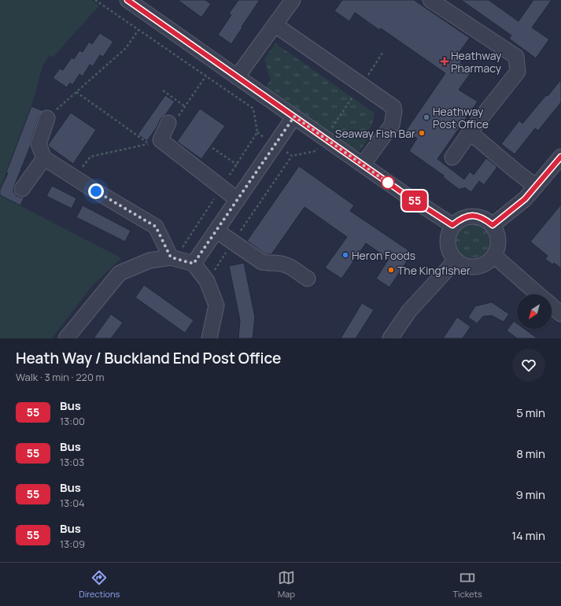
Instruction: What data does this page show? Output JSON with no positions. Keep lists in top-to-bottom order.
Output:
{
  "places": {
    "health": ["Heathway Pharmacy"],
    "other": [
      "Heathway Post Office",
      "Seaway Fish Bar",
      "Heron Foods",
      "The Kingfisher"
    ]
  },
  "lines": ["bus line 55"],
  "north": "bottom left",
  "page": {
    "on_map": "55",
    "heading": ["Heath Way / Buckland End Post Office", "Walk · 3 min · 220 m"],
    "list": [
      {
        "mark": "55",
        "name": "Bus",
        "note": "13:00",
        "value": "5 min"
      },
      {
        "mark": "55",
        "name": "Bus",
        "note": "13:03",
        "value": "8 min"
      },
      {
        "mark": "55",
        "name": "Bus",
        "note": "13:04",
        "value": "9 min"
      },
      {
        "mark": "55",
        "name": "Bus",
        "note": "13:09",
        "value": "14 min"
      }
    ],
    "tabs": ["Directions", "Map", "Tickets"]
  }
}
